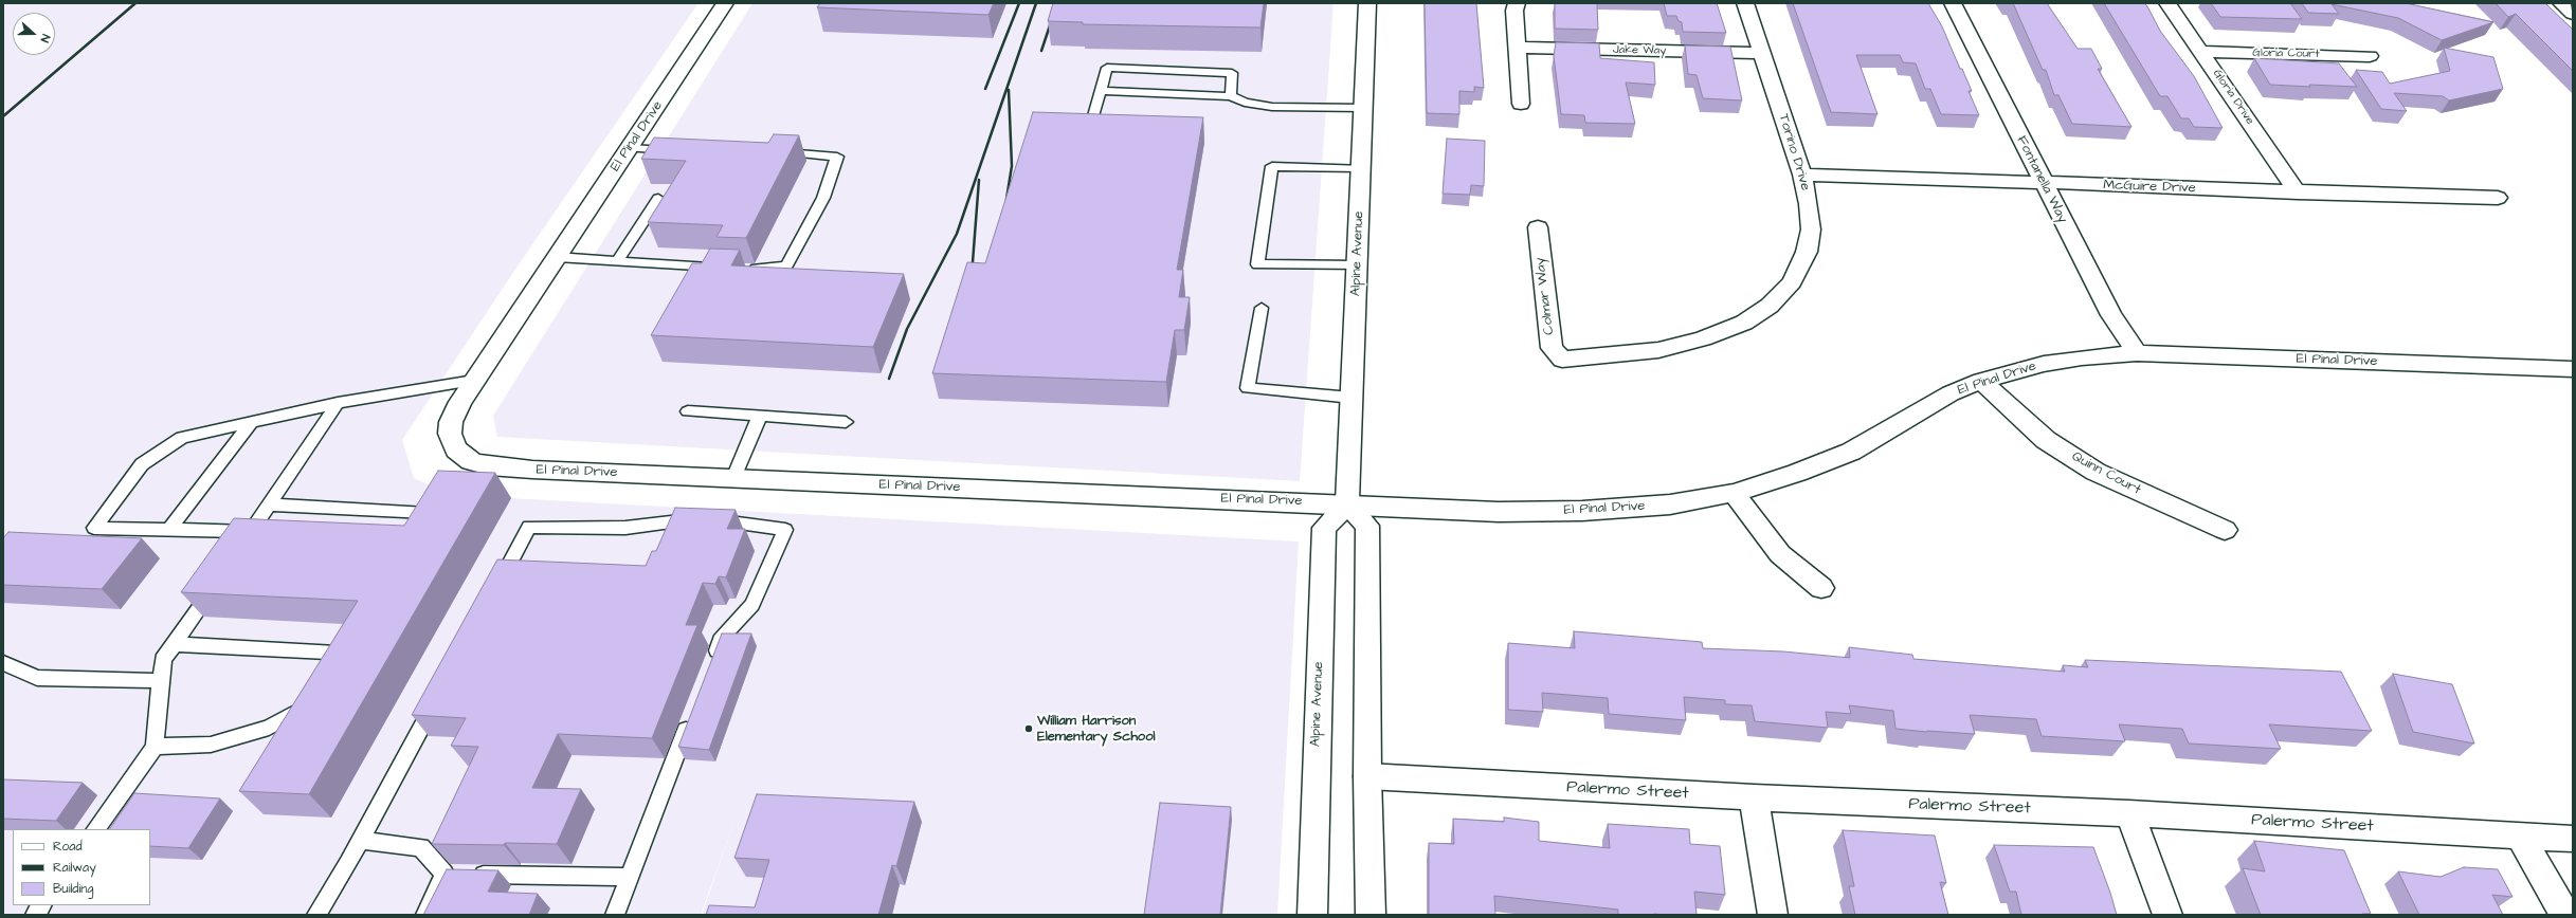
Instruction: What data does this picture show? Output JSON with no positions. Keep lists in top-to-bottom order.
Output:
{
  "streets": {
    "street": [
      "Jake Way",
      "Gloria Court",
      "Gloria Drive",
      "El Pinal Drive",
      "Torino Drive",
      "Fontanella Way",
      "McGuire Drive",
      "Alpine Avenue",
      "Colmar Way",
      "Quinn Court",
      "Palermo Street"
    ]
  },
  "crossings": [
    ["Jake Way", "Torino Drive"],
    ["Gloria Court", "Gloria Drive"],
    ["Gloria Drive", "McGuire Drive"],
    ["El Pinal Drive", "Fontanella Way"],
    ["El Pinal Drive", "Alpine Avenue"],
    ["El Pinal Drive", "Quinn Court"],
    ["Torino Drive", "McGuire Drive"],
    ["Torino Drive", "Colmar Way"],
    ["Fontanella Way", "McGuire Drive"]
  ],
  "places": ["William Harrison Elementary School"],
  "legend": ["Road", "Railway", "Building"],
  "north": "right"
}
